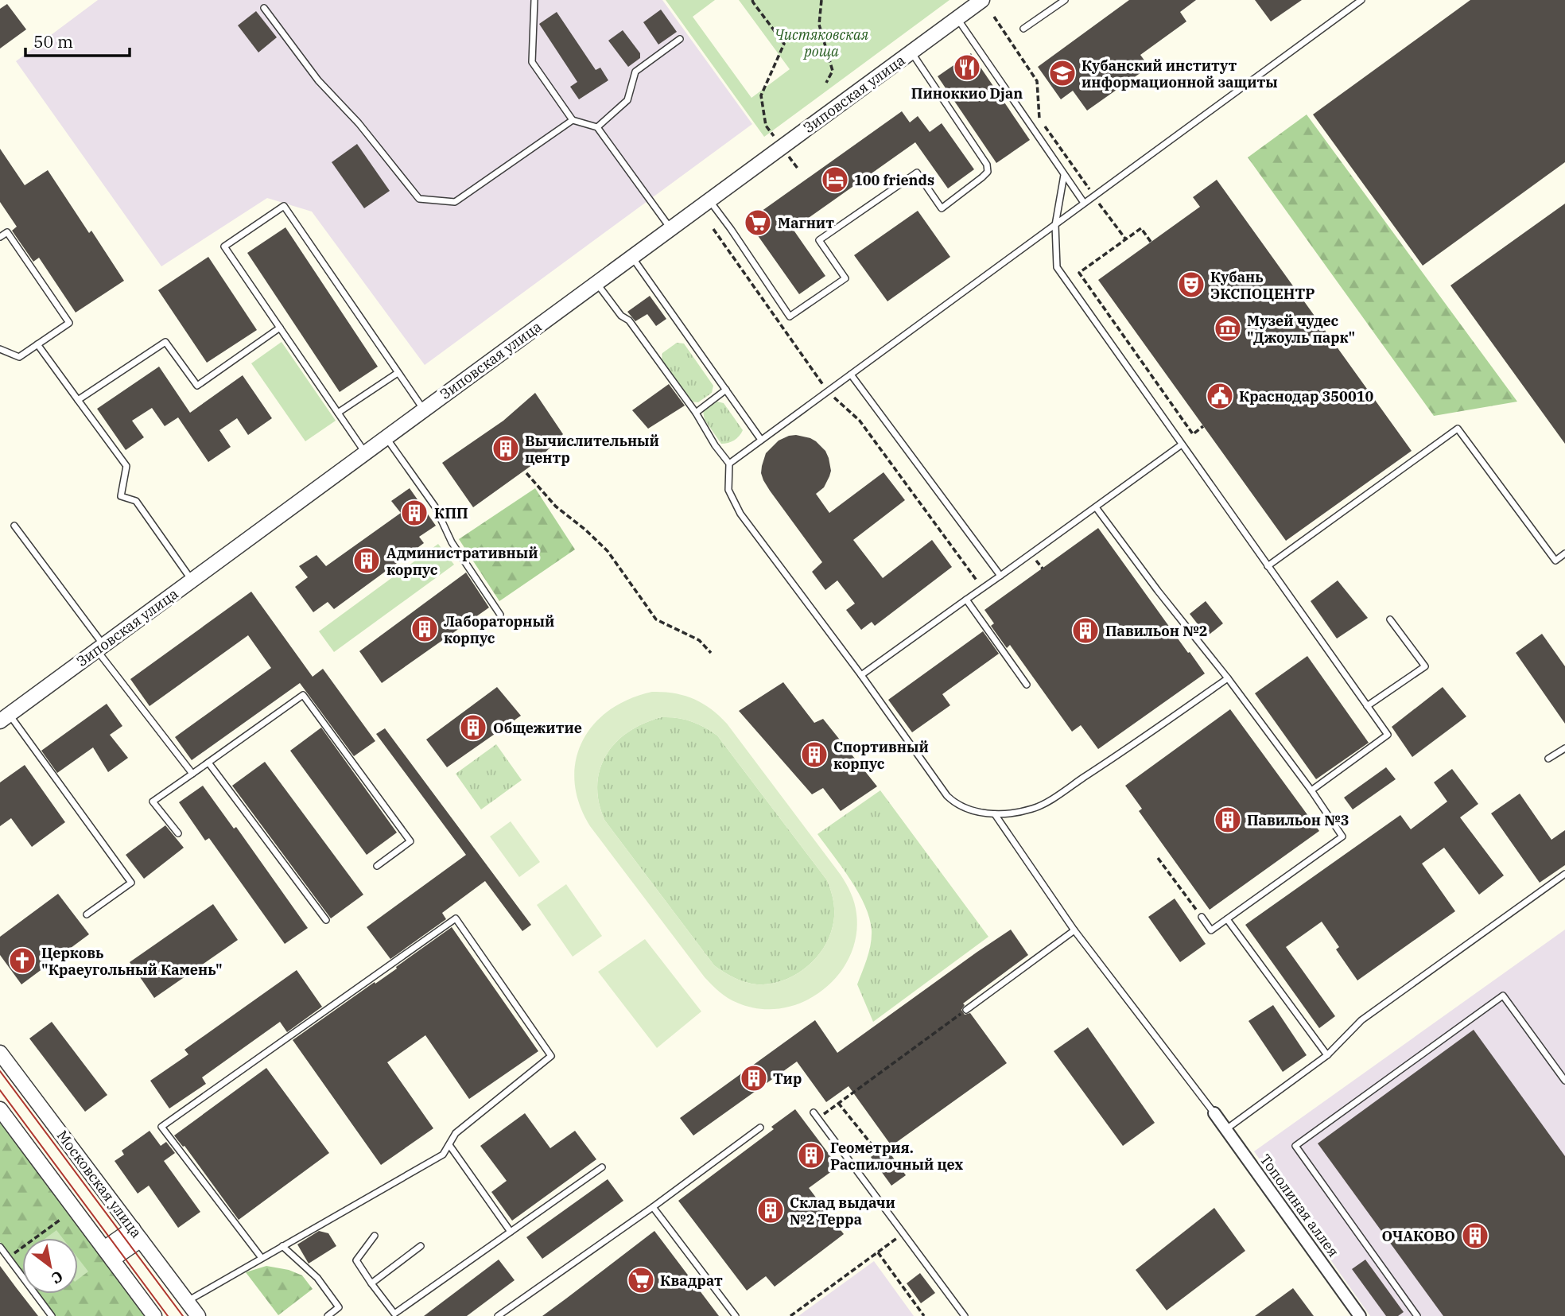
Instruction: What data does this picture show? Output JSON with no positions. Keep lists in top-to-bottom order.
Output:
{
  "streets": {
    "street": ["Зиповская улица", "Московская улица", "Тополиная аллея"]
  },
  "parks": ["Чистяковская роща"],
  "places": {
    "restaurant": ["Пиноккио Djan"],
    "school or university": ["Кубанский институт информационной защиты"],
    "hotel": ["100 friends"],
    "supermarket": ["Магнит", "Квадрат"],
    "theatre": ["Кубань ЭКСПОЦЕНТР"],
    "museum": ["Музей чудес \"Джоуль парк\""],
    "public building": ["Краснодар 350010"],
    "building": [
      "Вычислительный центр",
      "КПП",
      "Административный корпус",
      "Лабораторный корпус",
      "Павильон №2",
      "Общежитие",
      "Спортивный корпус",
      "Павильон №3",
      "Тир",
      "Геометрия. Распилочный цех",
      "Склад выдачи №2 Терра",
      "ОЧАКОВО"
    ],
    "church": ["Церковь \"Краеугольный Камень\""]
  },
  "scale_bar": "50 m",
  "north": "bottom right"
}
